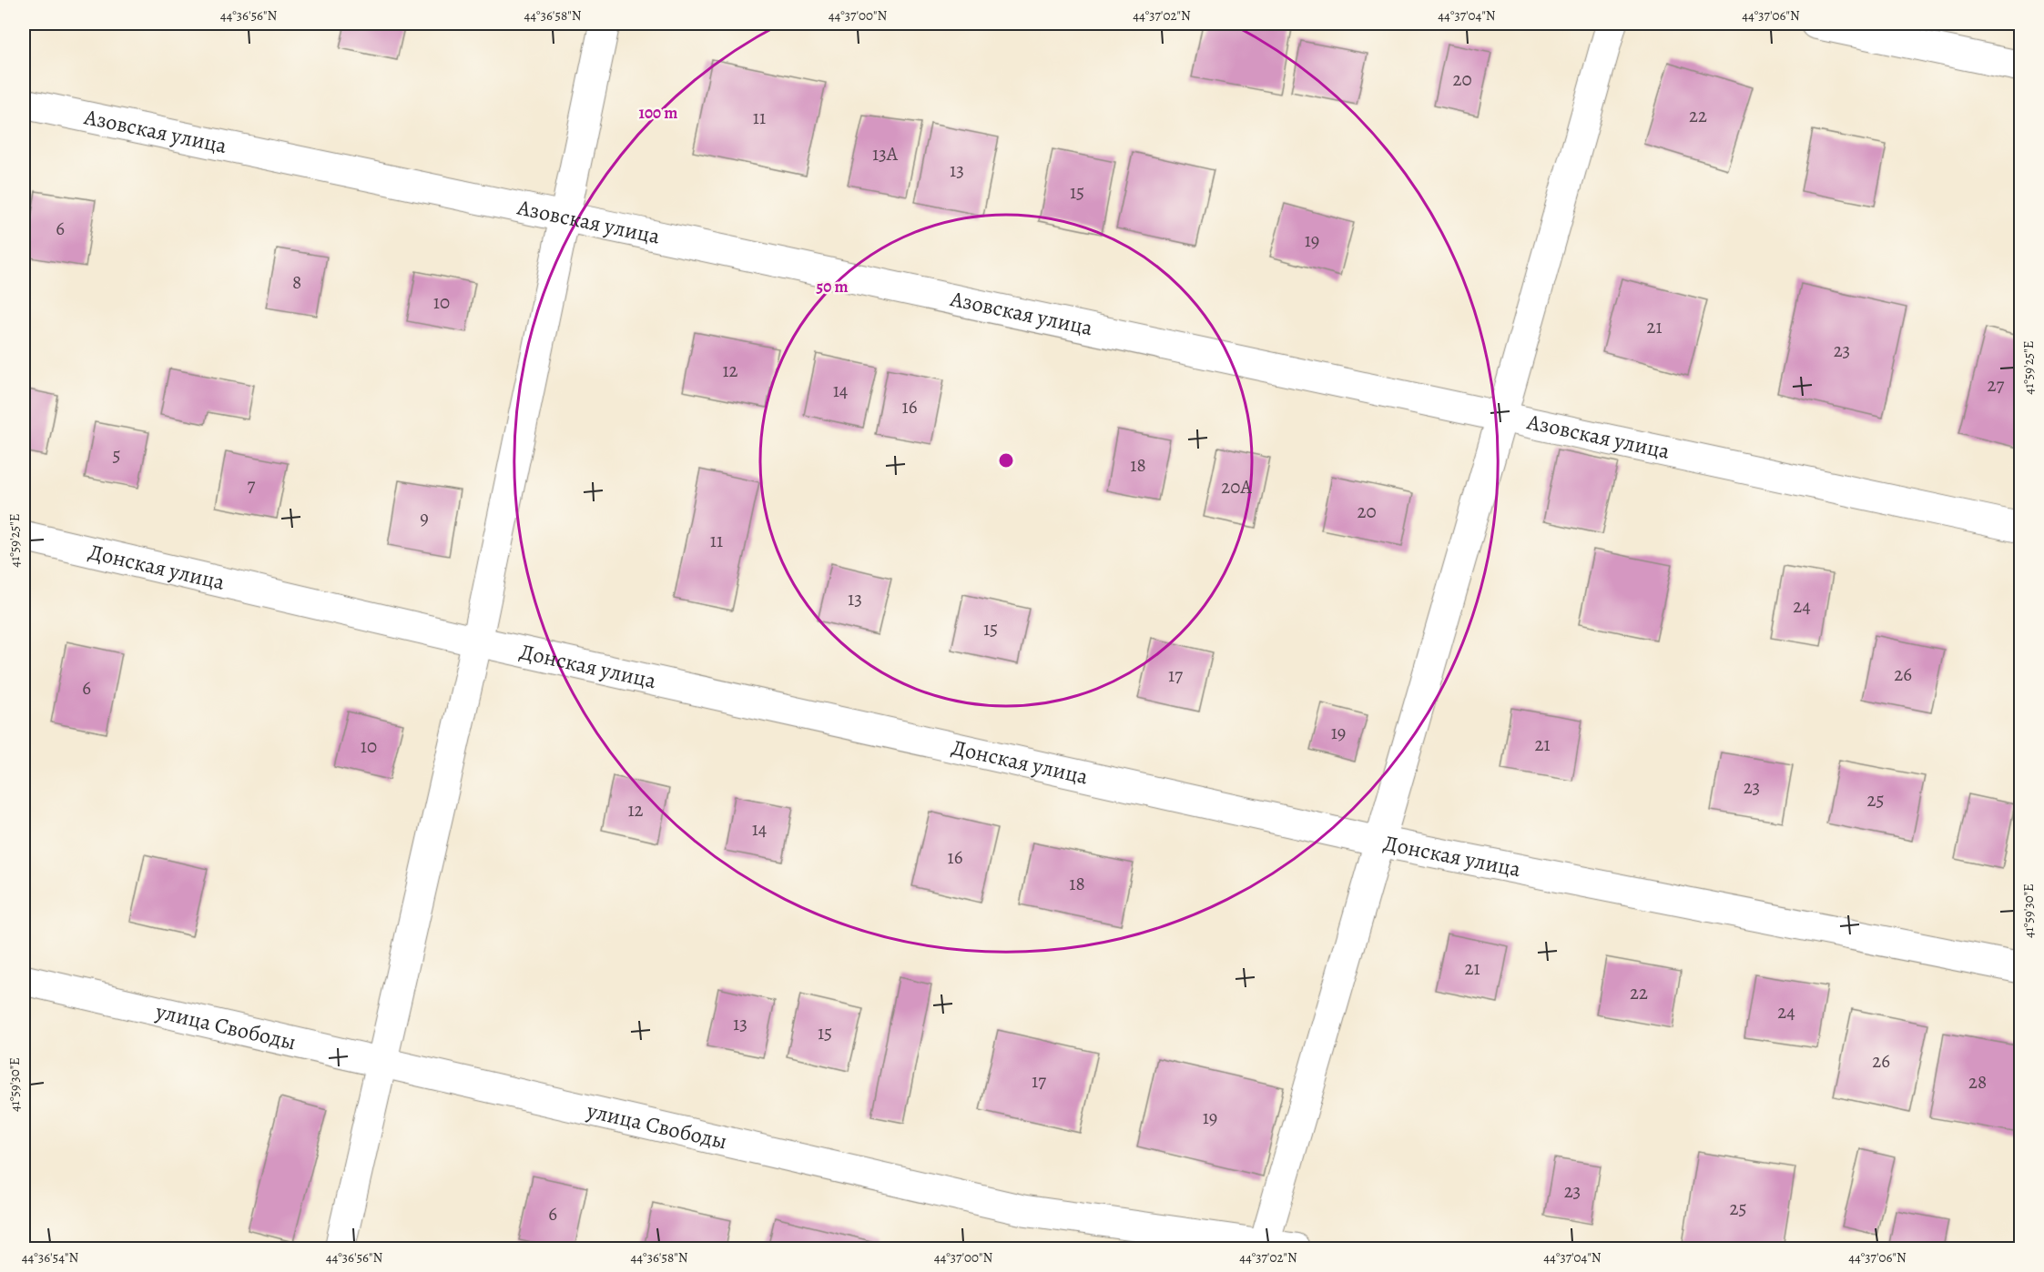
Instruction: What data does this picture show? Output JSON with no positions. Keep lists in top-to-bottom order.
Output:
{
  "streets": {
    "street": ["Азовская улица", "Донская улица", "улица Свободы"]
  },
  "house_numbers": [
    "20",
    "22",
    "11",
    "13А",
    "13",
    "15",
    "6",
    "19",
    "8",
    "10",
    "21",
    "23",
    "12",
    "27",
    "14",
    "16",
    "5",
    "18",
    "7",
    "20А",
    "20",
    "9",
    "11",
    "13",
    "24",
    "15",
    "26",
    "17",
    "6",
    "19",
    "21",
    "10",
    "23",
    "25",
    "12",
    "14",
    "16",
    "18",
    "21",
    "22",
    "24",
    "13",
    "15",
    "26",
    "17",
    "28",
    "19",
    "23",
    "25",
    "6"
  ],
  "coordinates": [
    "44°36'56\"N",
    "44°36'58\"N",
    "44°37'00\"N",
    "44°37'02\"N",
    "44°37'04\"N",
    "44°37'06\"N",
    "41°59'25\"E",
    "41°59'30\"E",
    "44°36'54\"N"
  ],
  "rings": ["100 m", "50 m"]
}
